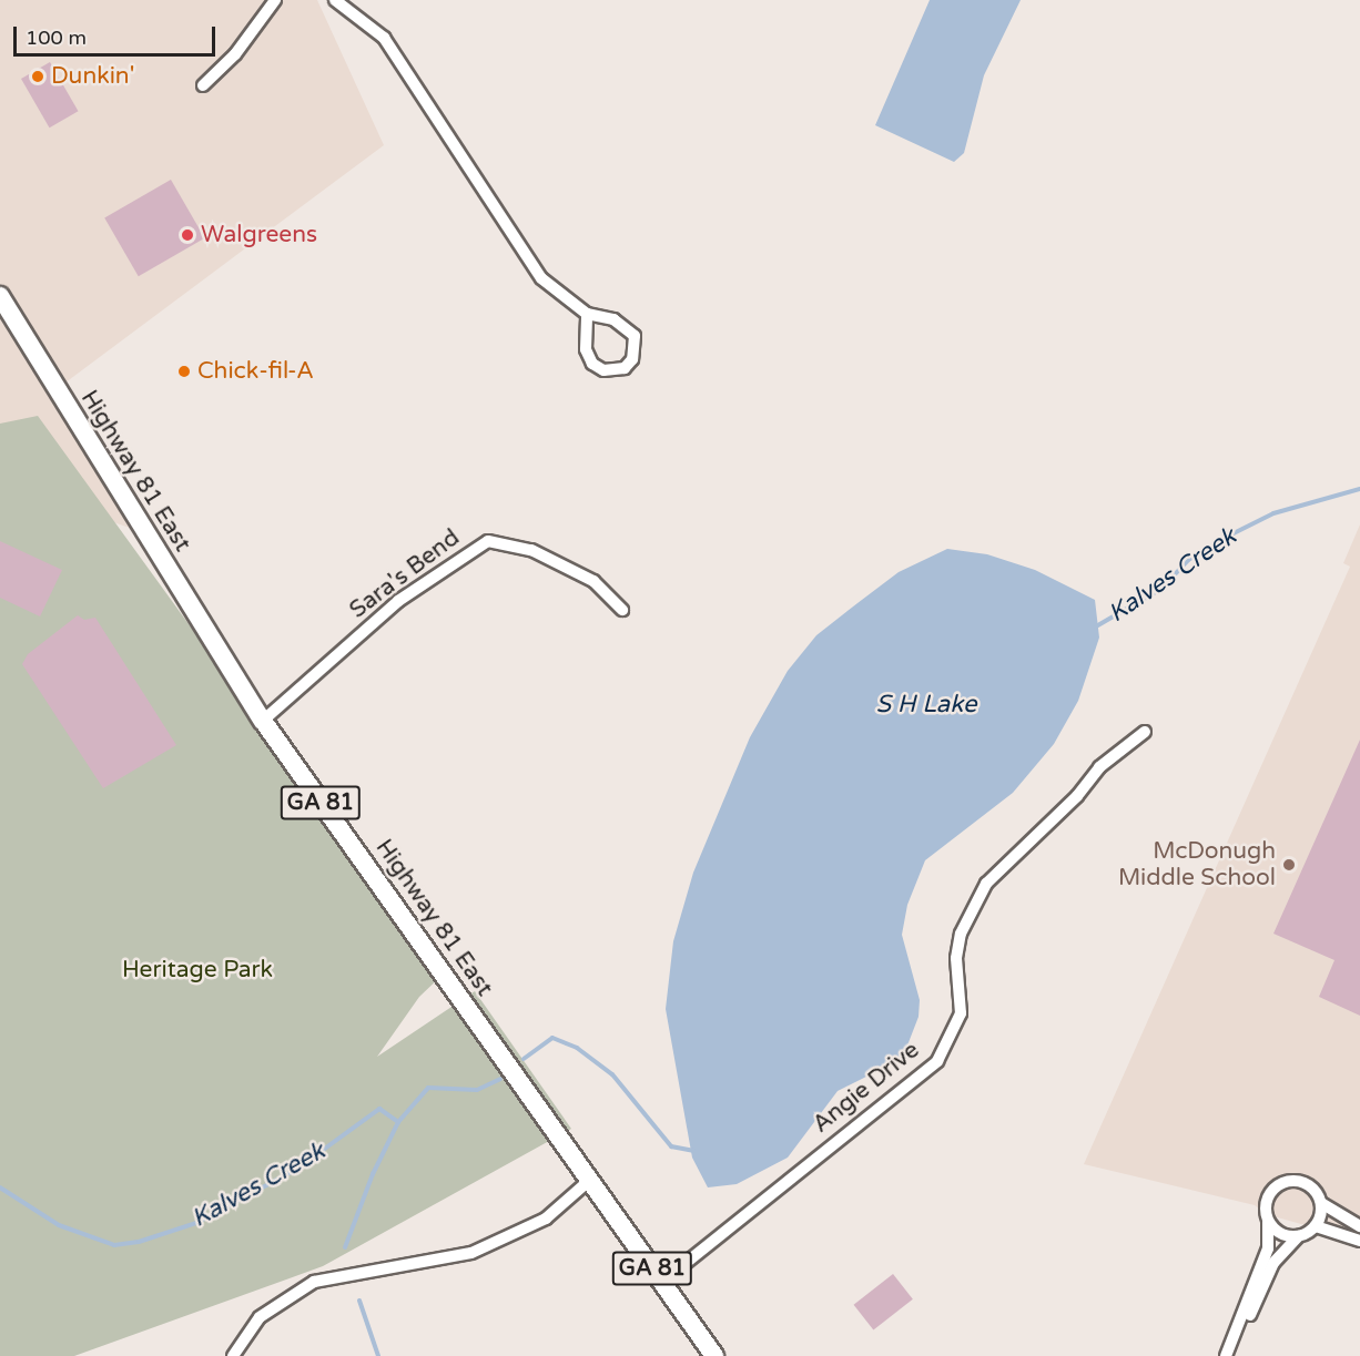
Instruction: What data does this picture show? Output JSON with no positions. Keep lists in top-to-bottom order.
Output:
{
  "streets": {
    "main road": ["Highway 81 East", "GA 81"],
    "street": ["Sara's Bend", "Angie Drive"]
  },
  "crossings": [
    ["Highway 81 East", "Sara's Bend"],
    ["Highway 81 East", "Angie Drive"]
  ],
  "water": ["Kalves Creek", "S H Lake"],
  "parks": ["Heritage Park"],
  "places": [
    "Dunkin'",
    "Walgreens",
    "Chick-fil-A",
    "McDonugh Middle School"
  ],
  "scale_bar": "100 m"
}
